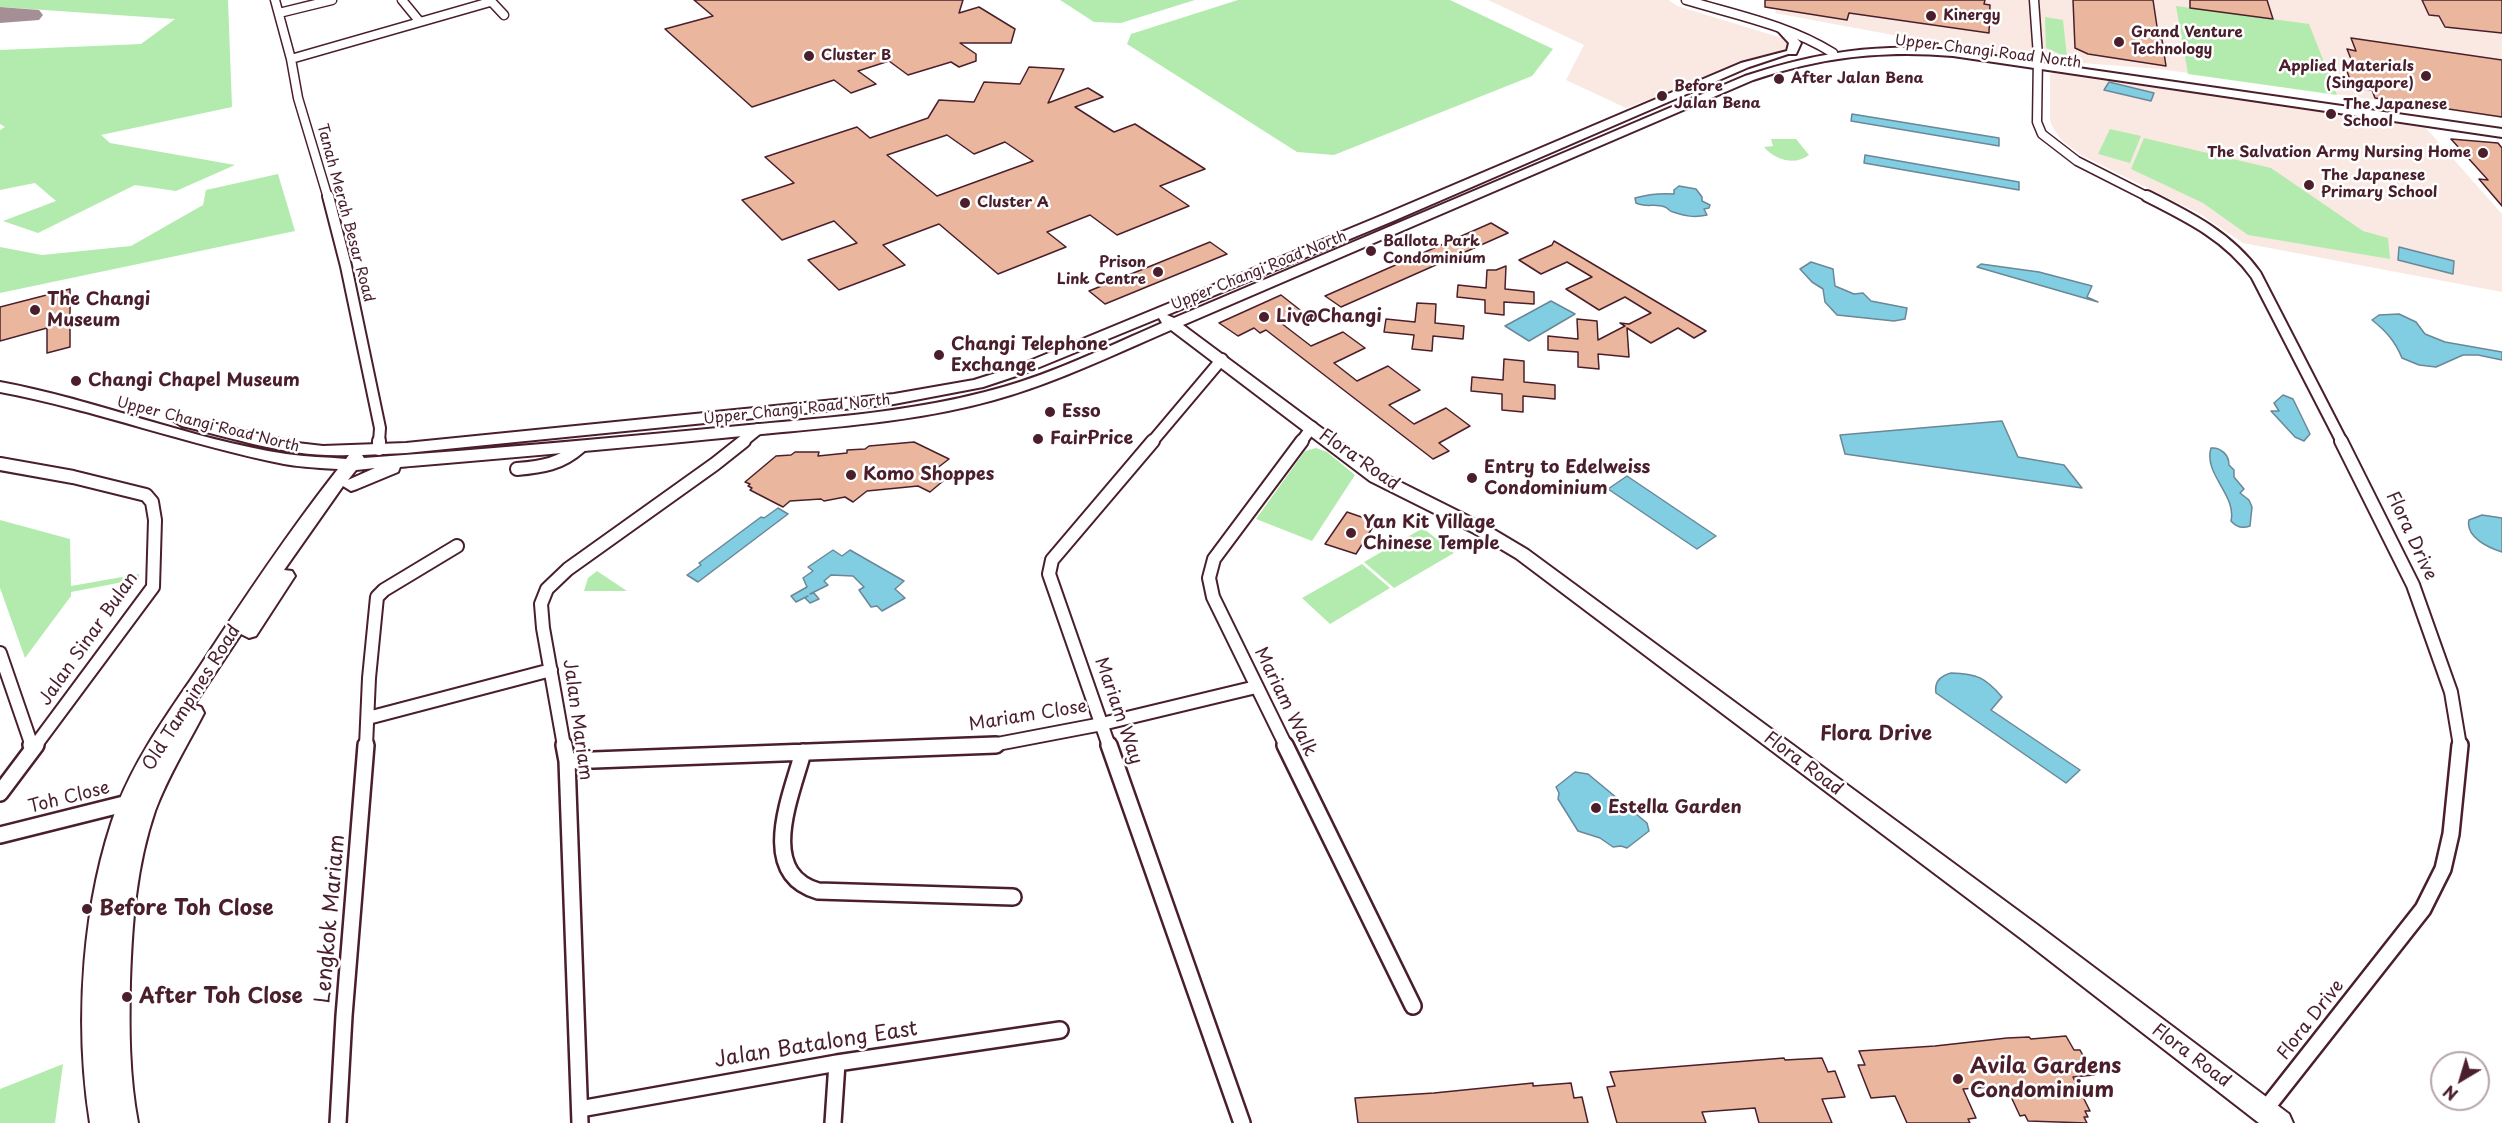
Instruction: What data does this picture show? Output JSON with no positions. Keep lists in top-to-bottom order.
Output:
{
  "streets": {
    "street": [
      "Upper Changi Road North",
      "Tanah Merah Besar Road",
      "Flora Road",
      "Flora Drive",
      "Jalan Sinar Bulan",
      "Old Tampines Road",
      "Mariam Walk",
      "Mariam Way",
      "Mariam Close",
      "Jalan Mariam",
      "Toh Close",
      "Lengkok Mariam",
      "Jalan Batalong East"
    ]
  },
  "crossings": [
    ["Upper Changi Road North", "Tanah Merah Besar Road"],
    ["Upper Changi Road North", "Flora Drive"],
    ["Upper Changi Road North", "Old Tampines Road"],
    ["Upper Changi Road North", "Jalan Mariam"],
    ["Tanah Merah Besar Road", "Old Tampines Road"],
    ["Flora Road", "Flora Drive"],
    ["Flora Road", "Mariam Walk"],
    ["Old Tampines Road", "Toh Close"],
    ["Mariam Walk", "Mariam Close"],
    ["Mariam Way", "Mariam Close"],
    ["Mariam Close", "Jalan Mariam"],
    ["Jalan Mariam", "Jalan Batalong East"]
  ],
  "districts": ["Flora Drive"],
  "places": [
    "Kinergy",
    "Grand Venture Technology",
    "Cluster B",
    "Applied Materials (Singapore)",
    "After Jalan Bena",
    "Before Jalan Bena",
    "The Japanese School",
    "The Salvation Army Nursing Home",
    "The Japanese Primary School",
    "Cluster A",
    "Ballota Park Condominium",
    "Prison Link Centre",
    "The Changi Museum",
    "Liv@Changi",
    "Changi Telephone Exchange",
    "Changi Chapel Museum",
    "Esso",
    "FairPrice",
    "Komo Shoppes",
    "Entry to Edelweiss Condominium",
    "Yan Kit Village Chinese Temple",
    "Estella Garden",
    "Before Toh Close",
    "After Toh Close",
    "Avila Gardens Condominium"
  ],
  "north": "bottom left"
}
